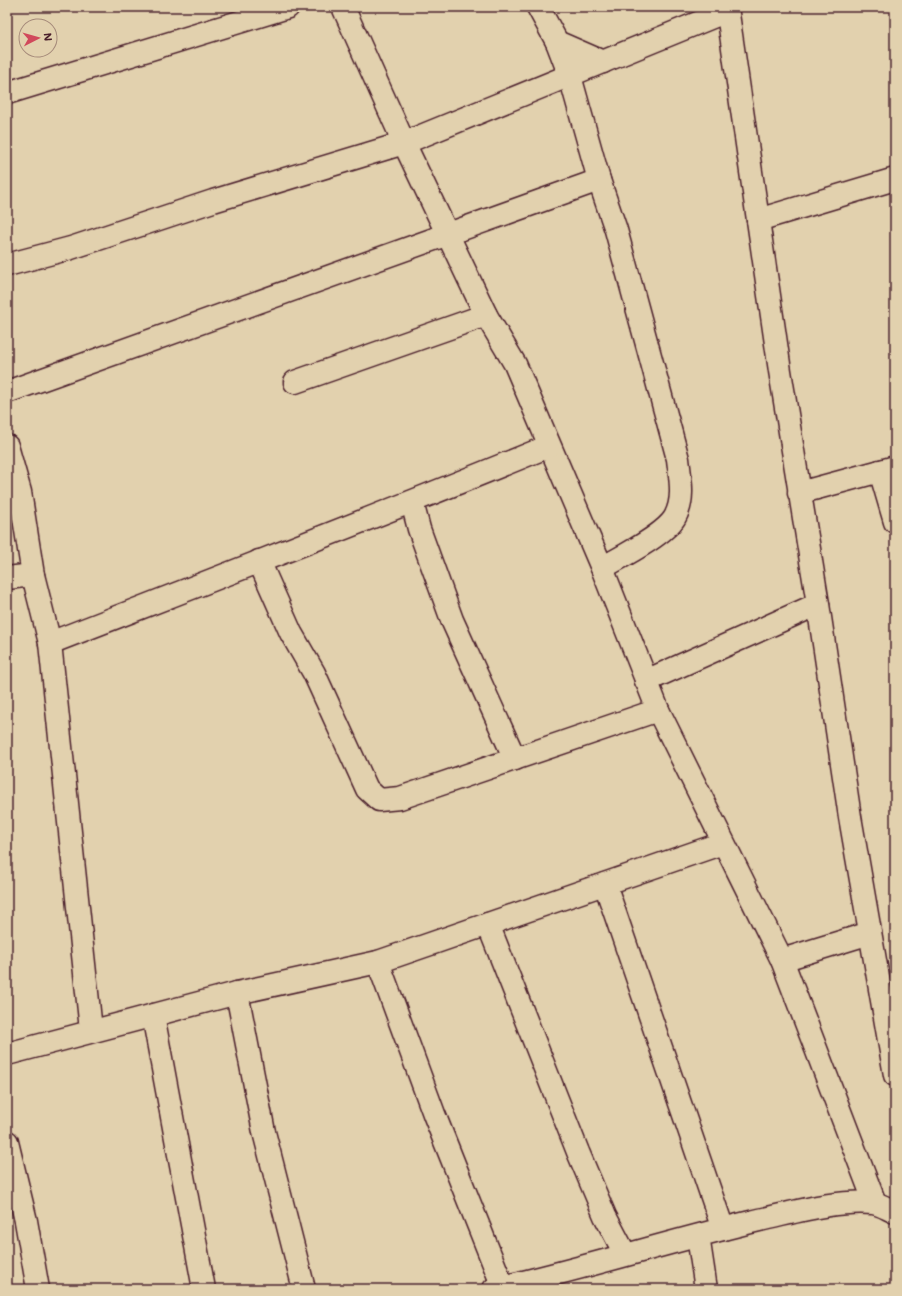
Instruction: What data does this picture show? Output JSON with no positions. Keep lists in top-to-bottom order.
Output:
{
  "north": "right"
}
